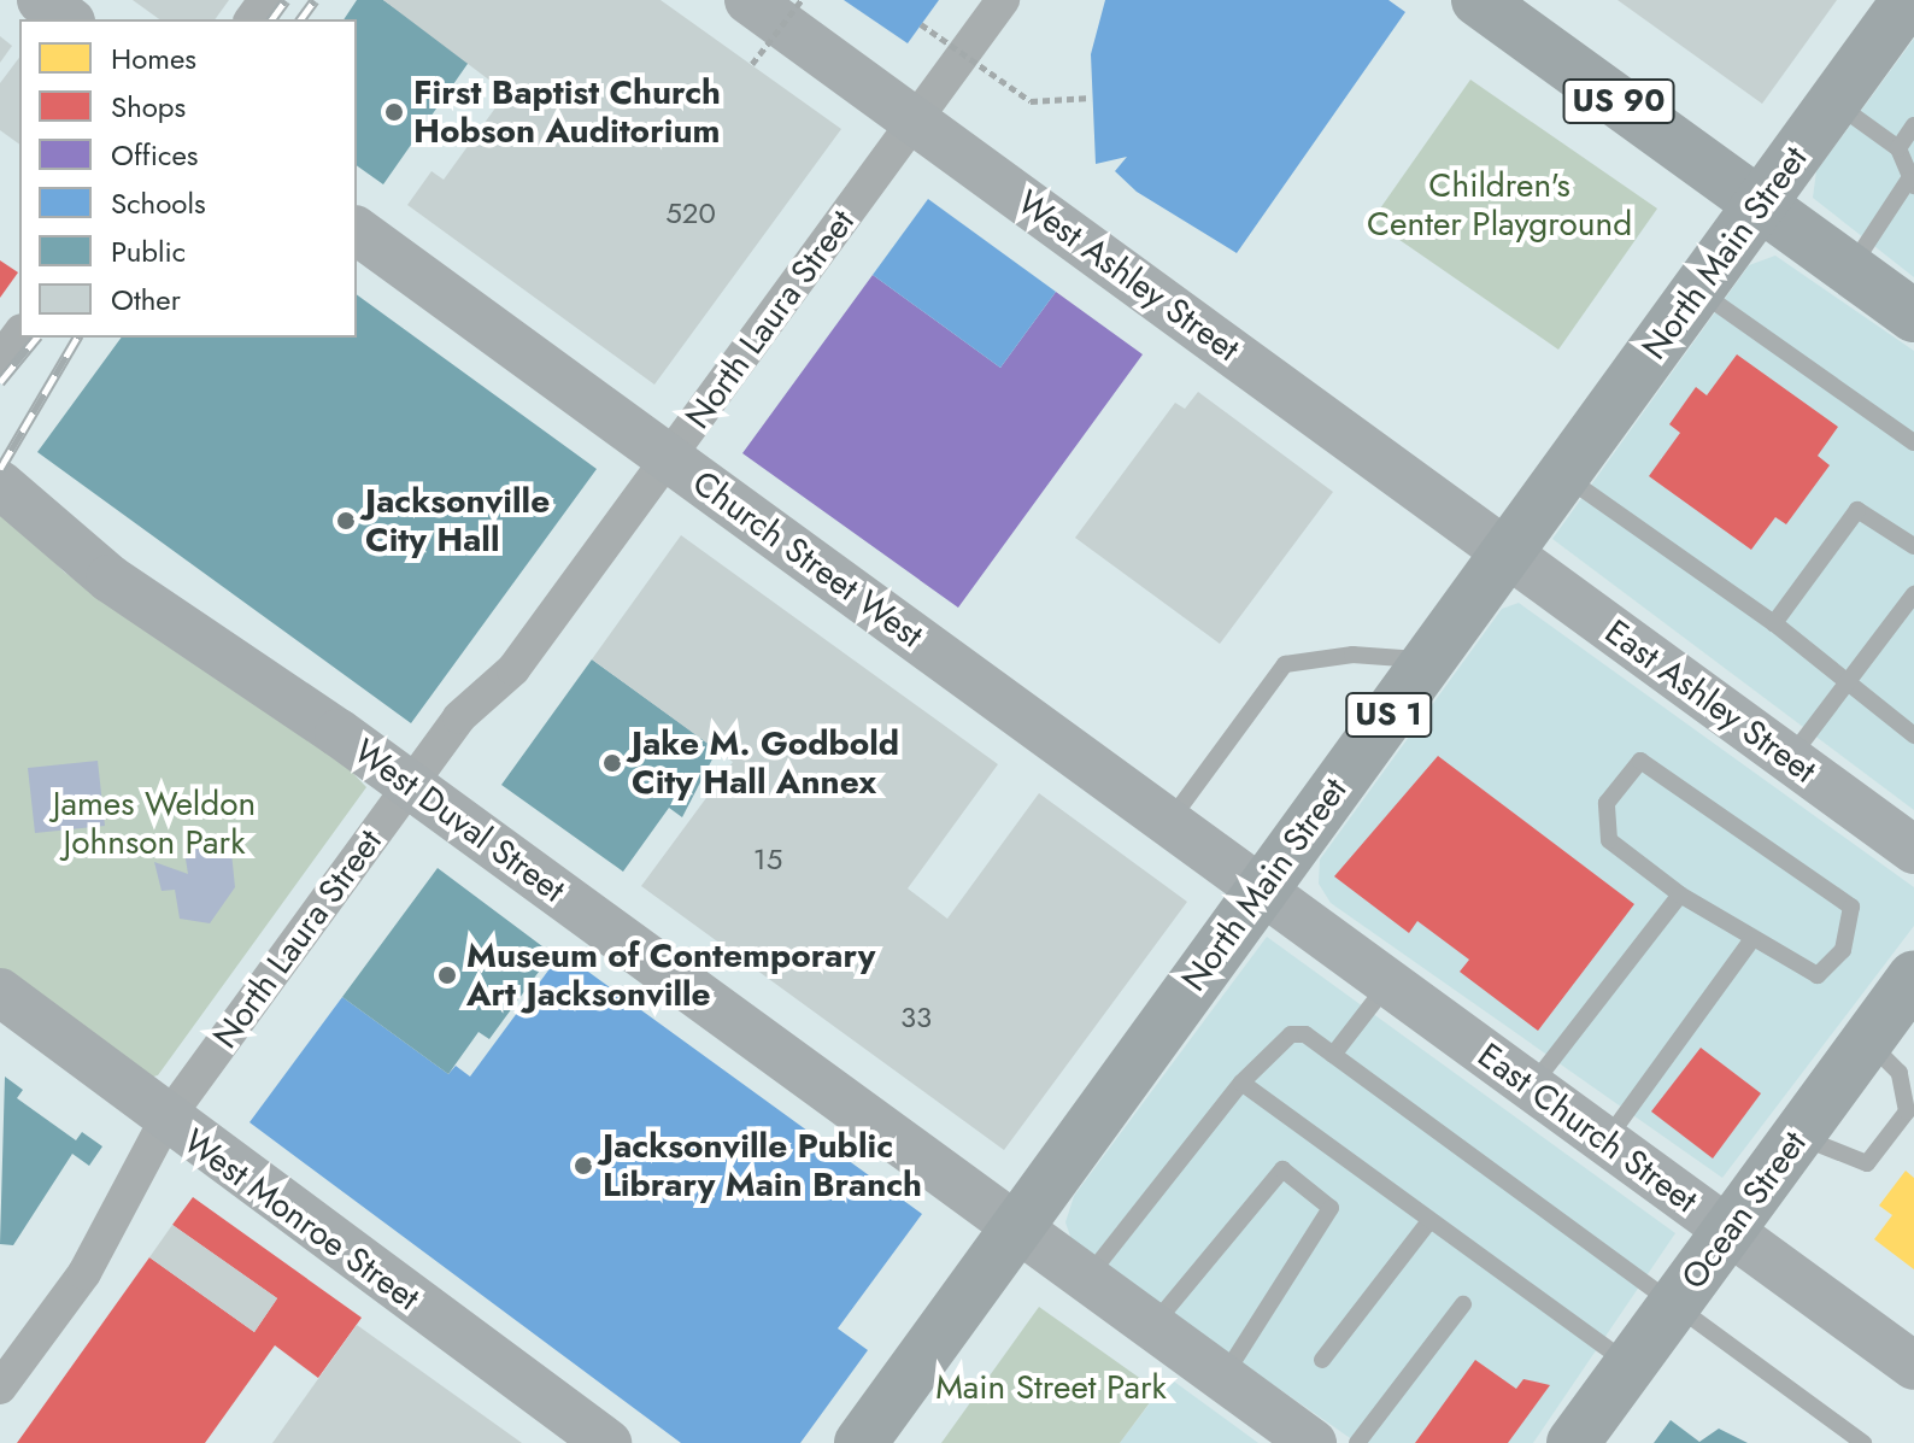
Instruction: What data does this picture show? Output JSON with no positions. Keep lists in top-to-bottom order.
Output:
{
  "streets": {
    "main road": [
      "US 90",
      "North Main Street",
      "US 1",
      "Ocean Street"
    ],
    "street": [
      "West Ashley Street",
      "North Laura Street",
      "Church Street West",
      "East Ashley Street",
      "West Duval Street",
      "East Church Street",
      "West Monroe Street"
    ]
  },
  "crossings": [
    ["US 90", "North Main Street"],
    ["North Main Street", "West Ashley Street"],
    ["North Main Street", "Church Street West"],
    ["North Main Street", "East Ashley Street"],
    ["North Main Street", "West Duval Street"],
    ["North Main Street", "East Church Street"],
    ["West Ashley Street", "North Laura Street"],
    ["West Ashley Street", "East Ashley Street"],
    ["North Laura Street", "Church Street West"],
    ["North Laura Street", "West Duval Street"],
    ["North Laura Street", "West Monroe Street"],
    ["Church Street West", "East Church Street"],
    ["East Church Street", "Ocean Street"]
  ],
  "parks": ["Children's Center Playground", "James Weldon Johnson Park", "Main Street Park"],
  "places": [
    "First Baptist Church Hobson Auditorium",
    "Jacksonville City Hall",
    "Jake M. Godbold City Hall Annex",
    "Museum of Contemporary Art Jacksonville",
    "Jacksonville Public Library Main Branch"
  ],
  "house_numbers": ["520", "15", "33"],
  "legend": [
    "Homes",
    "Shops",
    "Offices",
    "Schools",
    "Public",
    "Other"
  ]
}
